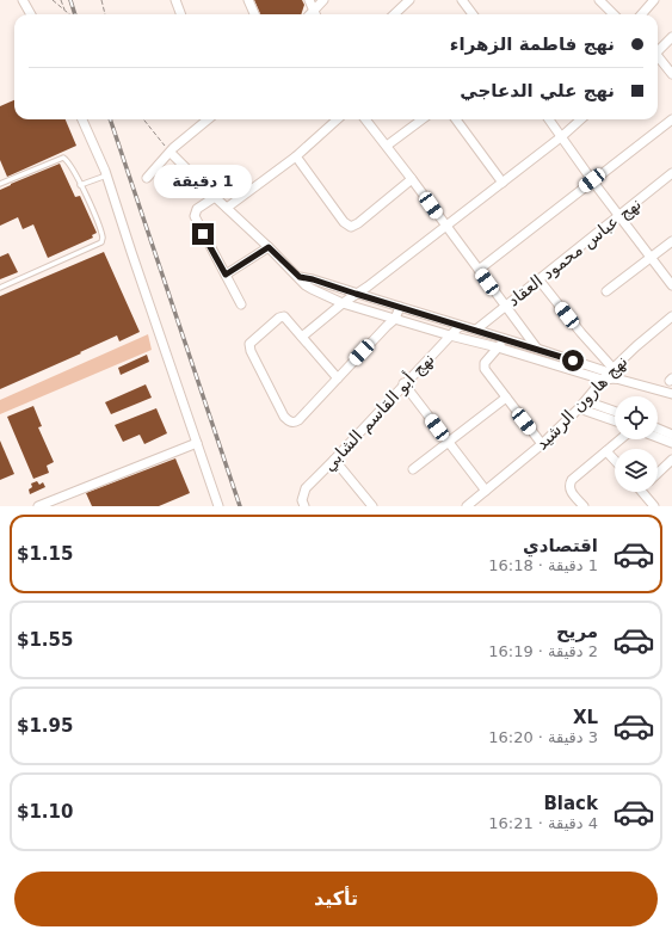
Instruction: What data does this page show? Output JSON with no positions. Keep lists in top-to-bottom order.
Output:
{
  "streets": {
    "street": ["نهج عباس محمود العقاد", "نهج هارون الرشيد", "نهج أبو القاسم الشابي"]
  },
  "page": {
    "banner": ["نهج فاطمة الزهراء", "نهج علي الدعاجي"],
    "bubble": "1 دقيقة",
    "list": [
      {
        "name": "اقتصادي",
        "note": "1 دقيقة · 16:18",
        "value": "$1.15"
      },
      {
        "name": "مريح",
        "note": "2 دقيقة · 16:19",
        "value": "$1.55"
      },
      {
        "name": "XL",
        "note": "3 دقيقة · 16:20",
        "value": "$1.95"
      },
      {
        "name": "Black",
        "note": "4 دقيقة · 16:21",
        "value": "$1.10"
      }
    ],
    "buttons": "تأكيد"
  }
}
